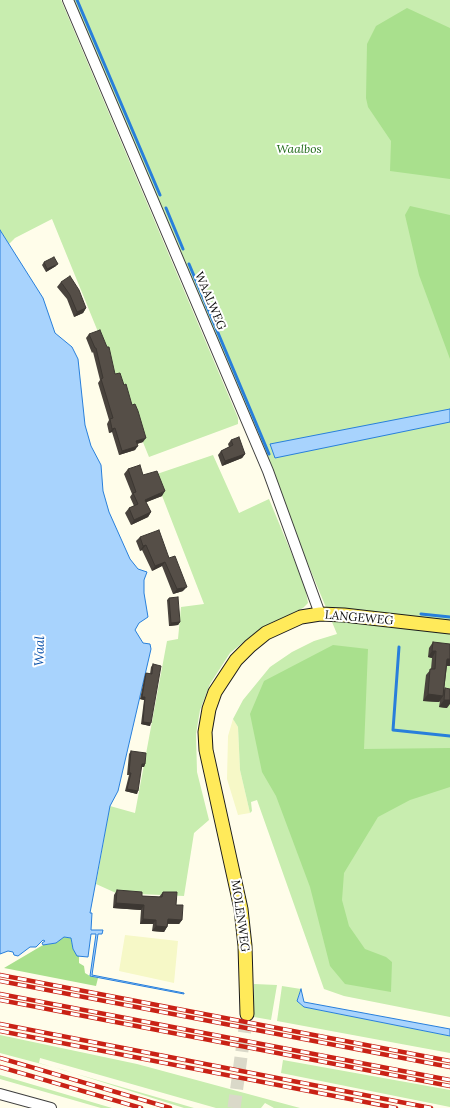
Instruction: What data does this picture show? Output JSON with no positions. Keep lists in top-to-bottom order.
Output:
{
  "streets": {
    "main road": ["LANGEWEG", "MOLENWEG"],
    "street": ["WAALWEG"]
  },
  "crossings": [
    ["WAALWEG", "LANGEWEG"],
    ["LANGEWEG", "MOLENWEG"]
  ],
  "water": ["Waal"],
  "parks": ["Waalbos"]
}
